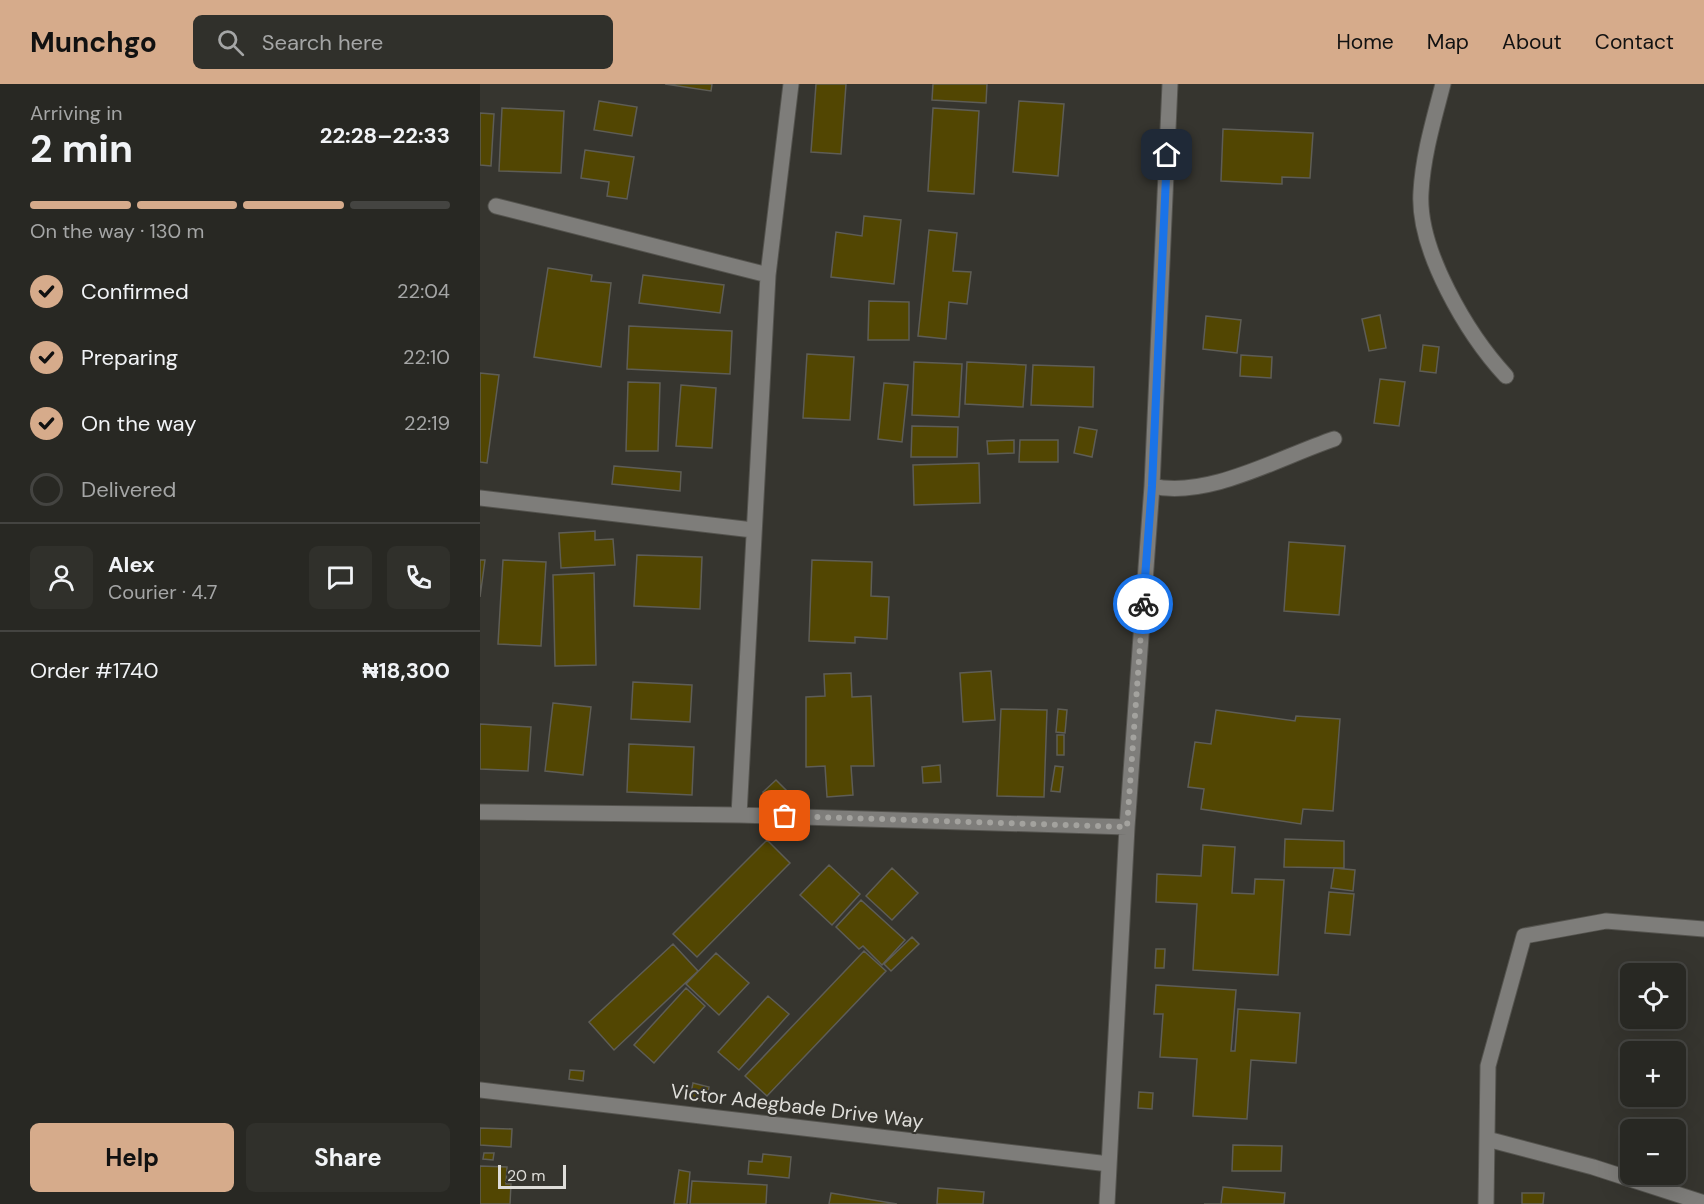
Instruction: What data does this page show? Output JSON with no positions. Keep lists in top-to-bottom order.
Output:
{
  "streets": {
    "street": ["Victor Adegbade Drive Way"]
  },
  "scale_bar": "20 m",
  "page": {
    "header": "Munchgo",
    "search": "Search here",
    "nav": [
      "Home",
      "Map",
      "About",
      "Contact"
    ],
    "heading": ["2 min", "Arriving in", "22:28–22:33"],
    "panel": [
      "Alex",
      "Courier · 4.7",
      "Order #1740",
      "₦18,300"
    ],
    "bar": "On the way · 130 m",
    "list": [
      ["Confirmed", "22:04"],
      ["Preparing", "22:10"],
      ["On the way", "22:19"],
      "Delivered"
    ],
    "map_buttons": ["+", "−"],
    "buttons": ["Help", "Share"],
    "scale": "20 m"
  }
}
